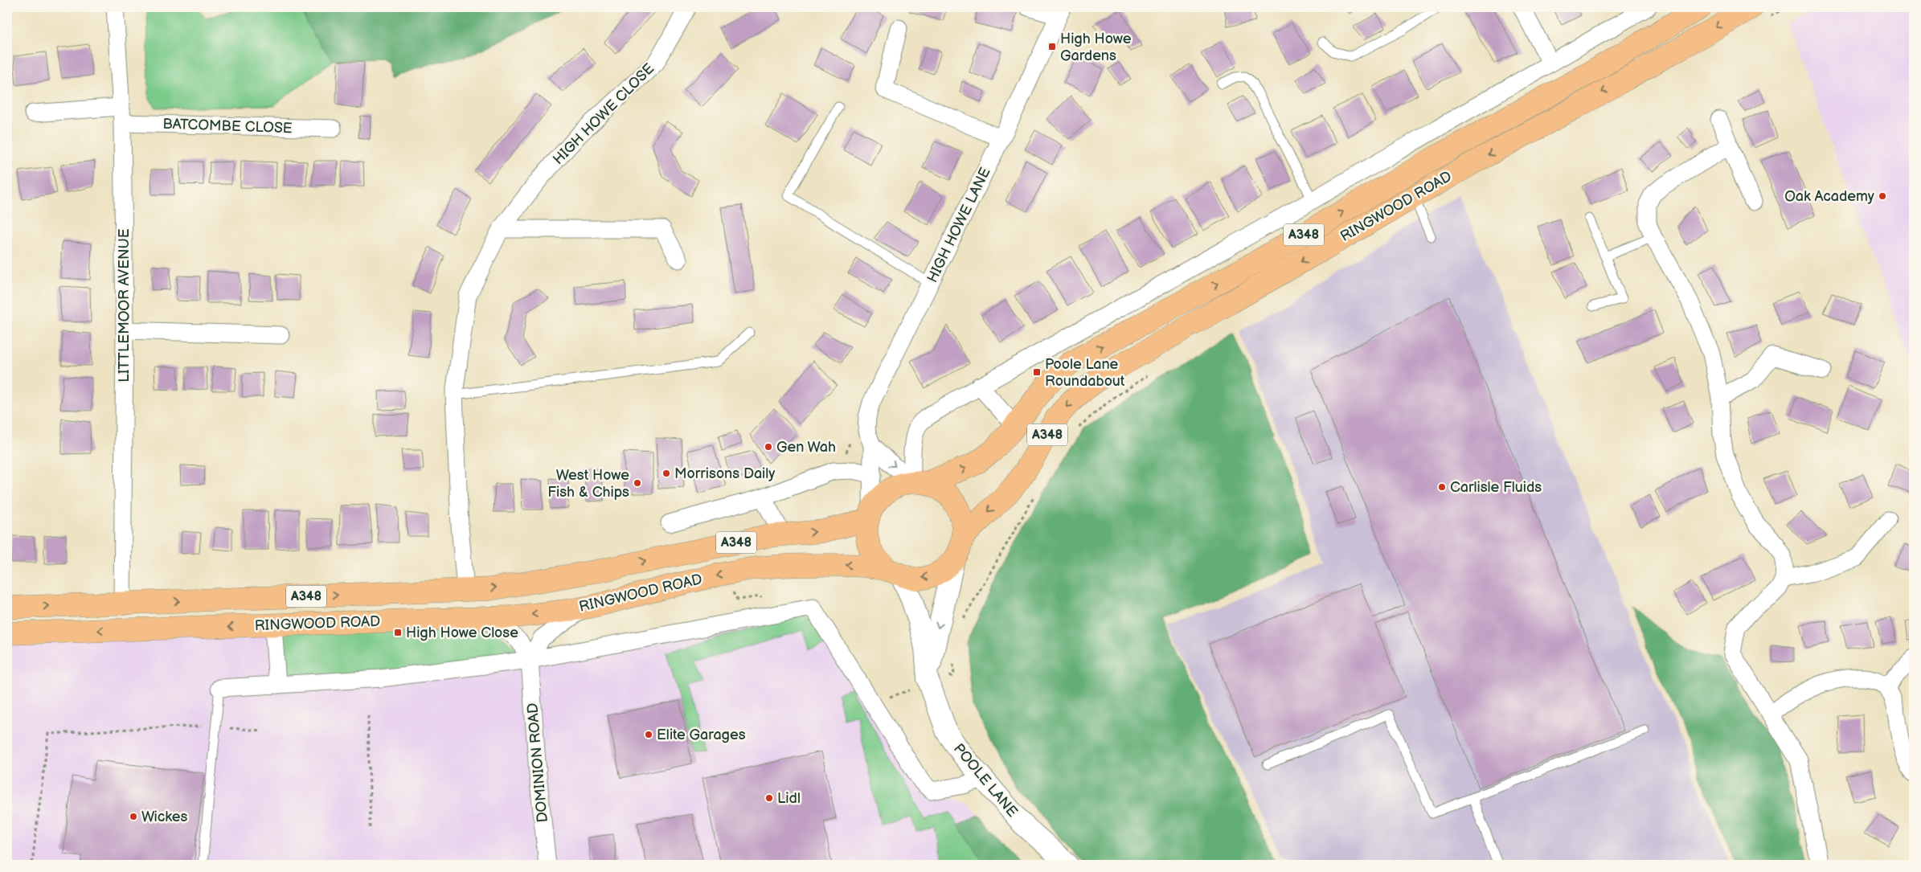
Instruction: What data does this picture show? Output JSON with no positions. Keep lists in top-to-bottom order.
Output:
{
  "streets": {
    "highway": ["RINGWOOD ROAD", "A348"],
    "street": [
      "HIGH HOWE CLOSE",
      "BATCOMBE CLOSE",
      "HIGH HOWE LANE",
      "LITTLEMOOR AVENUE",
      "DOMINION ROAD",
      "POOLE LANE"
    ]
  },
  "crossings": [
    ["HIGH HOWE CLOSE", "RINGWOOD ROAD"],
    ["BATCOMBE CLOSE", "LITTLEMOOR AVENUE"],
    ["RINGWOOD ROAD", "HIGH HOWE LANE"],
    ["RINGWOOD ROAD", "LITTLEMOOR AVENUE"],
    ["RINGWOOD ROAD", "POOLE LANE"],
    ["HIGH HOWE LANE", "POOLE LANE"]
  ],
  "places": {
    "transit": ["High Howe Gardens", "Poole Lane Roundabout", "High Howe Close"],
    "other": [
      "Oak Academy",
      "Gen Wah",
      "Morrisons Daily",
      "West Howe Fish & Chips",
      "Carlisle Fluids",
      "Elite Garages",
      "Lidl",
      "Wickes"
    ]
  }
}
